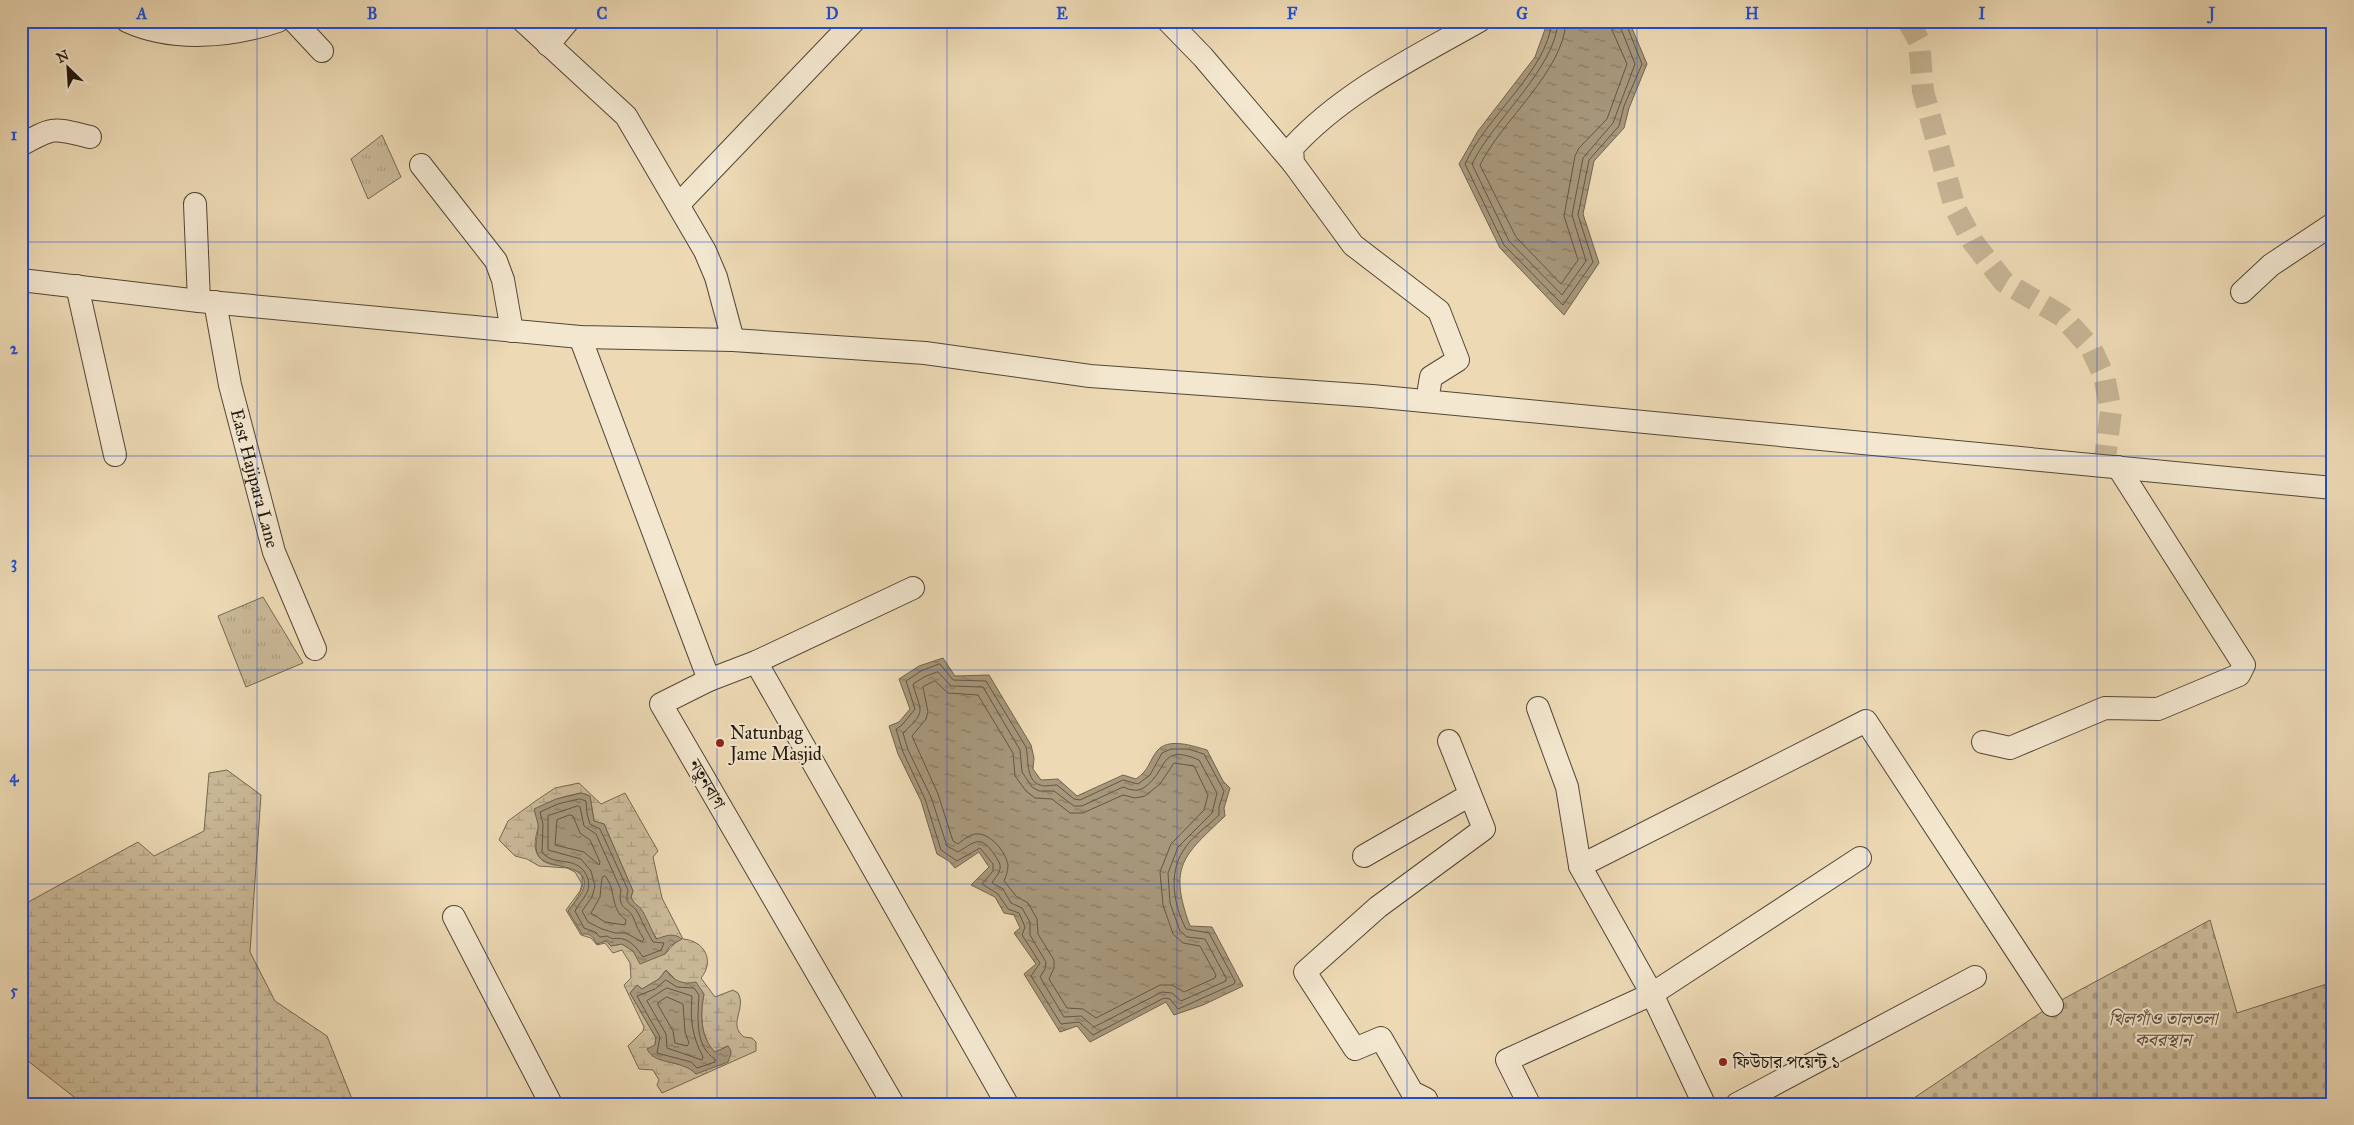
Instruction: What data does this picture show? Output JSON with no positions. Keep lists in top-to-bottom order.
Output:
{
  "streets": {
    "street": ["East Hajipara Lane", "নতুনবাগ"]
  },
  "parks": ["খিলগাঁও তালতলা কবরস্থান"],
  "places": ["Natunbag Jame Masjid", "ফিউচার পয়েন্ট ১"],
  "north": "top left",
  "grid": {
    "columns": [
      "A",
      "B",
      "C",
      "D",
      "E",
      "F",
      "G",
      "H",
      "I",
      "J"
    ],
    "rows": [
      "1",
      "2",
      "3",
      "4",
      "5"
    ]
  }
}
